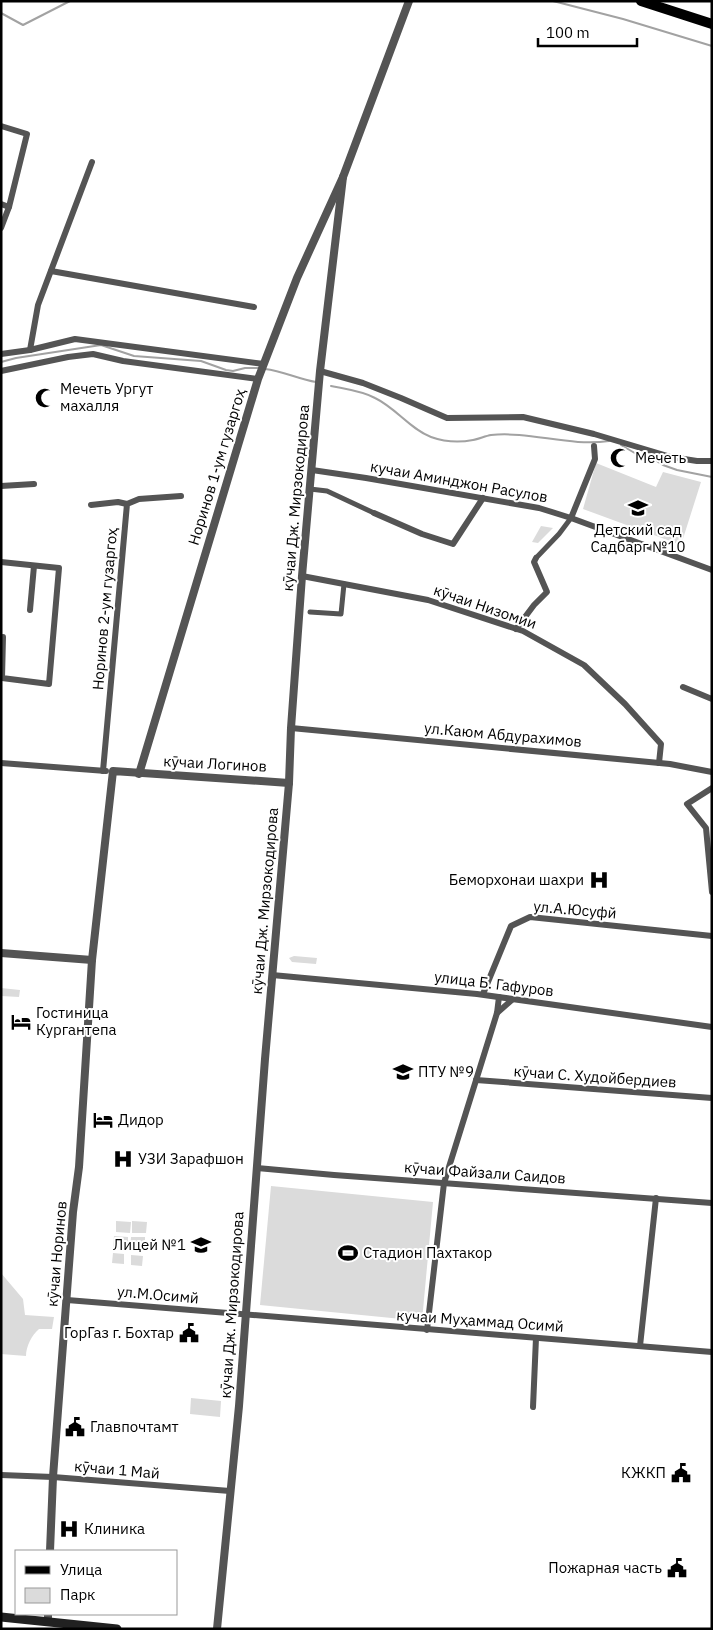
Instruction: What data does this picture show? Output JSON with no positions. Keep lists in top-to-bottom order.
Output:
{
  "streets": {
    "street": [
      "Норинов 1-ум гузаргоҳ",
      "кучаи Аминджон Расулов",
      "кӯчаи Дж. Мирзокодирова",
      "кӯчаи Низомии",
      "Норинов 2-ум гузаргоҳ",
      "ул.Каюм Абдурахимов",
      "кӯчаи Логинов",
      "ул.А.Юсуфй",
      "улица Б. Гафуров",
      "кӯчаи С. Худойбердиев",
      "кӯчаи Файзали Саидов",
      "кӯчаи Норинов",
      "ул.М.Осимй",
      "кучаи Муҳаммад Осимй",
      "кӯчаи 1 Май"
    ]
  },
  "crossings": [
    ["Норинов 1-ум гузаргоҳ", "кӯчаи Дж. Мирзокодирова"],
    ["Норинов 1-ум гузаргоҳ", "кӯчаи Логинов"],
    ["кучаи Аминджон Расулов", "кӯчаи Дж. Мирзокодирова"],
    ["кӯчаи Дж. Мирзокодирова", "кӯчаи Низомии"],
    ["кӯчаи Дж. Мирзокодирова", "ул.Каюм Абдурахимов"],
    ["кӯчаи Дж. Мирзокодирова", "кӯчаи Логинов"],
    ["кӯчаи Дж. Мирзокодирова", "улица Б. Гафуров"],
    ["кӯчаи Дж. Мирзокодирова", "кӯчаи Файзали Саидов"],
    ["кӯчаи Дж. Мирзокодирова", "ул.М.Осимй"],
    ["кӯчаи Дж. Мирзокодирова", "кучаи Муҳаммад Осимй"],
    ["кӯчаи Дж. Мирзокодирова", "кӯчаи 1 Май"],
    ["кӯчаи Низомии", "ул.Каюм Абдурахимов"],
    ["кӯчаи Логинов", "кӯчаи Норинов"],
    ["ул.А.Юсуфй", "улица Б. Гафуров"],
    ["кӯчаи Норинов", "ул.М.Осимй"],
    ["кӯчаи Норинов", "кӯчаи 1 Май"],
    ["ул.М.Осимй", "кучаи Муҳаммад Осимй"]
  ],
  "places": {
    "mosque": ["Мечеть Ургут махалля", "Мечеть"],
    "school or university": ["Детский сад Садбарг №10", "ПТУ №9", "Лицей №1"],
    "hospital": ["Беморхонаи шахри", "УЗИ Зарафшон", "Клиника"],
    "hotel": ["Гостиница Кургантепа", "Дидор"],
    "sports": ["Стадион Пахтакор"],
    "public building": [
      "ГорГаз г. Бохтар",
      "Главпочтамт",
      "КЖКП",
      "Пожарная часть"
    ]
  },
  "legend": ["Улица", "Парк"],
  "scale_bar": "100 m"
}
